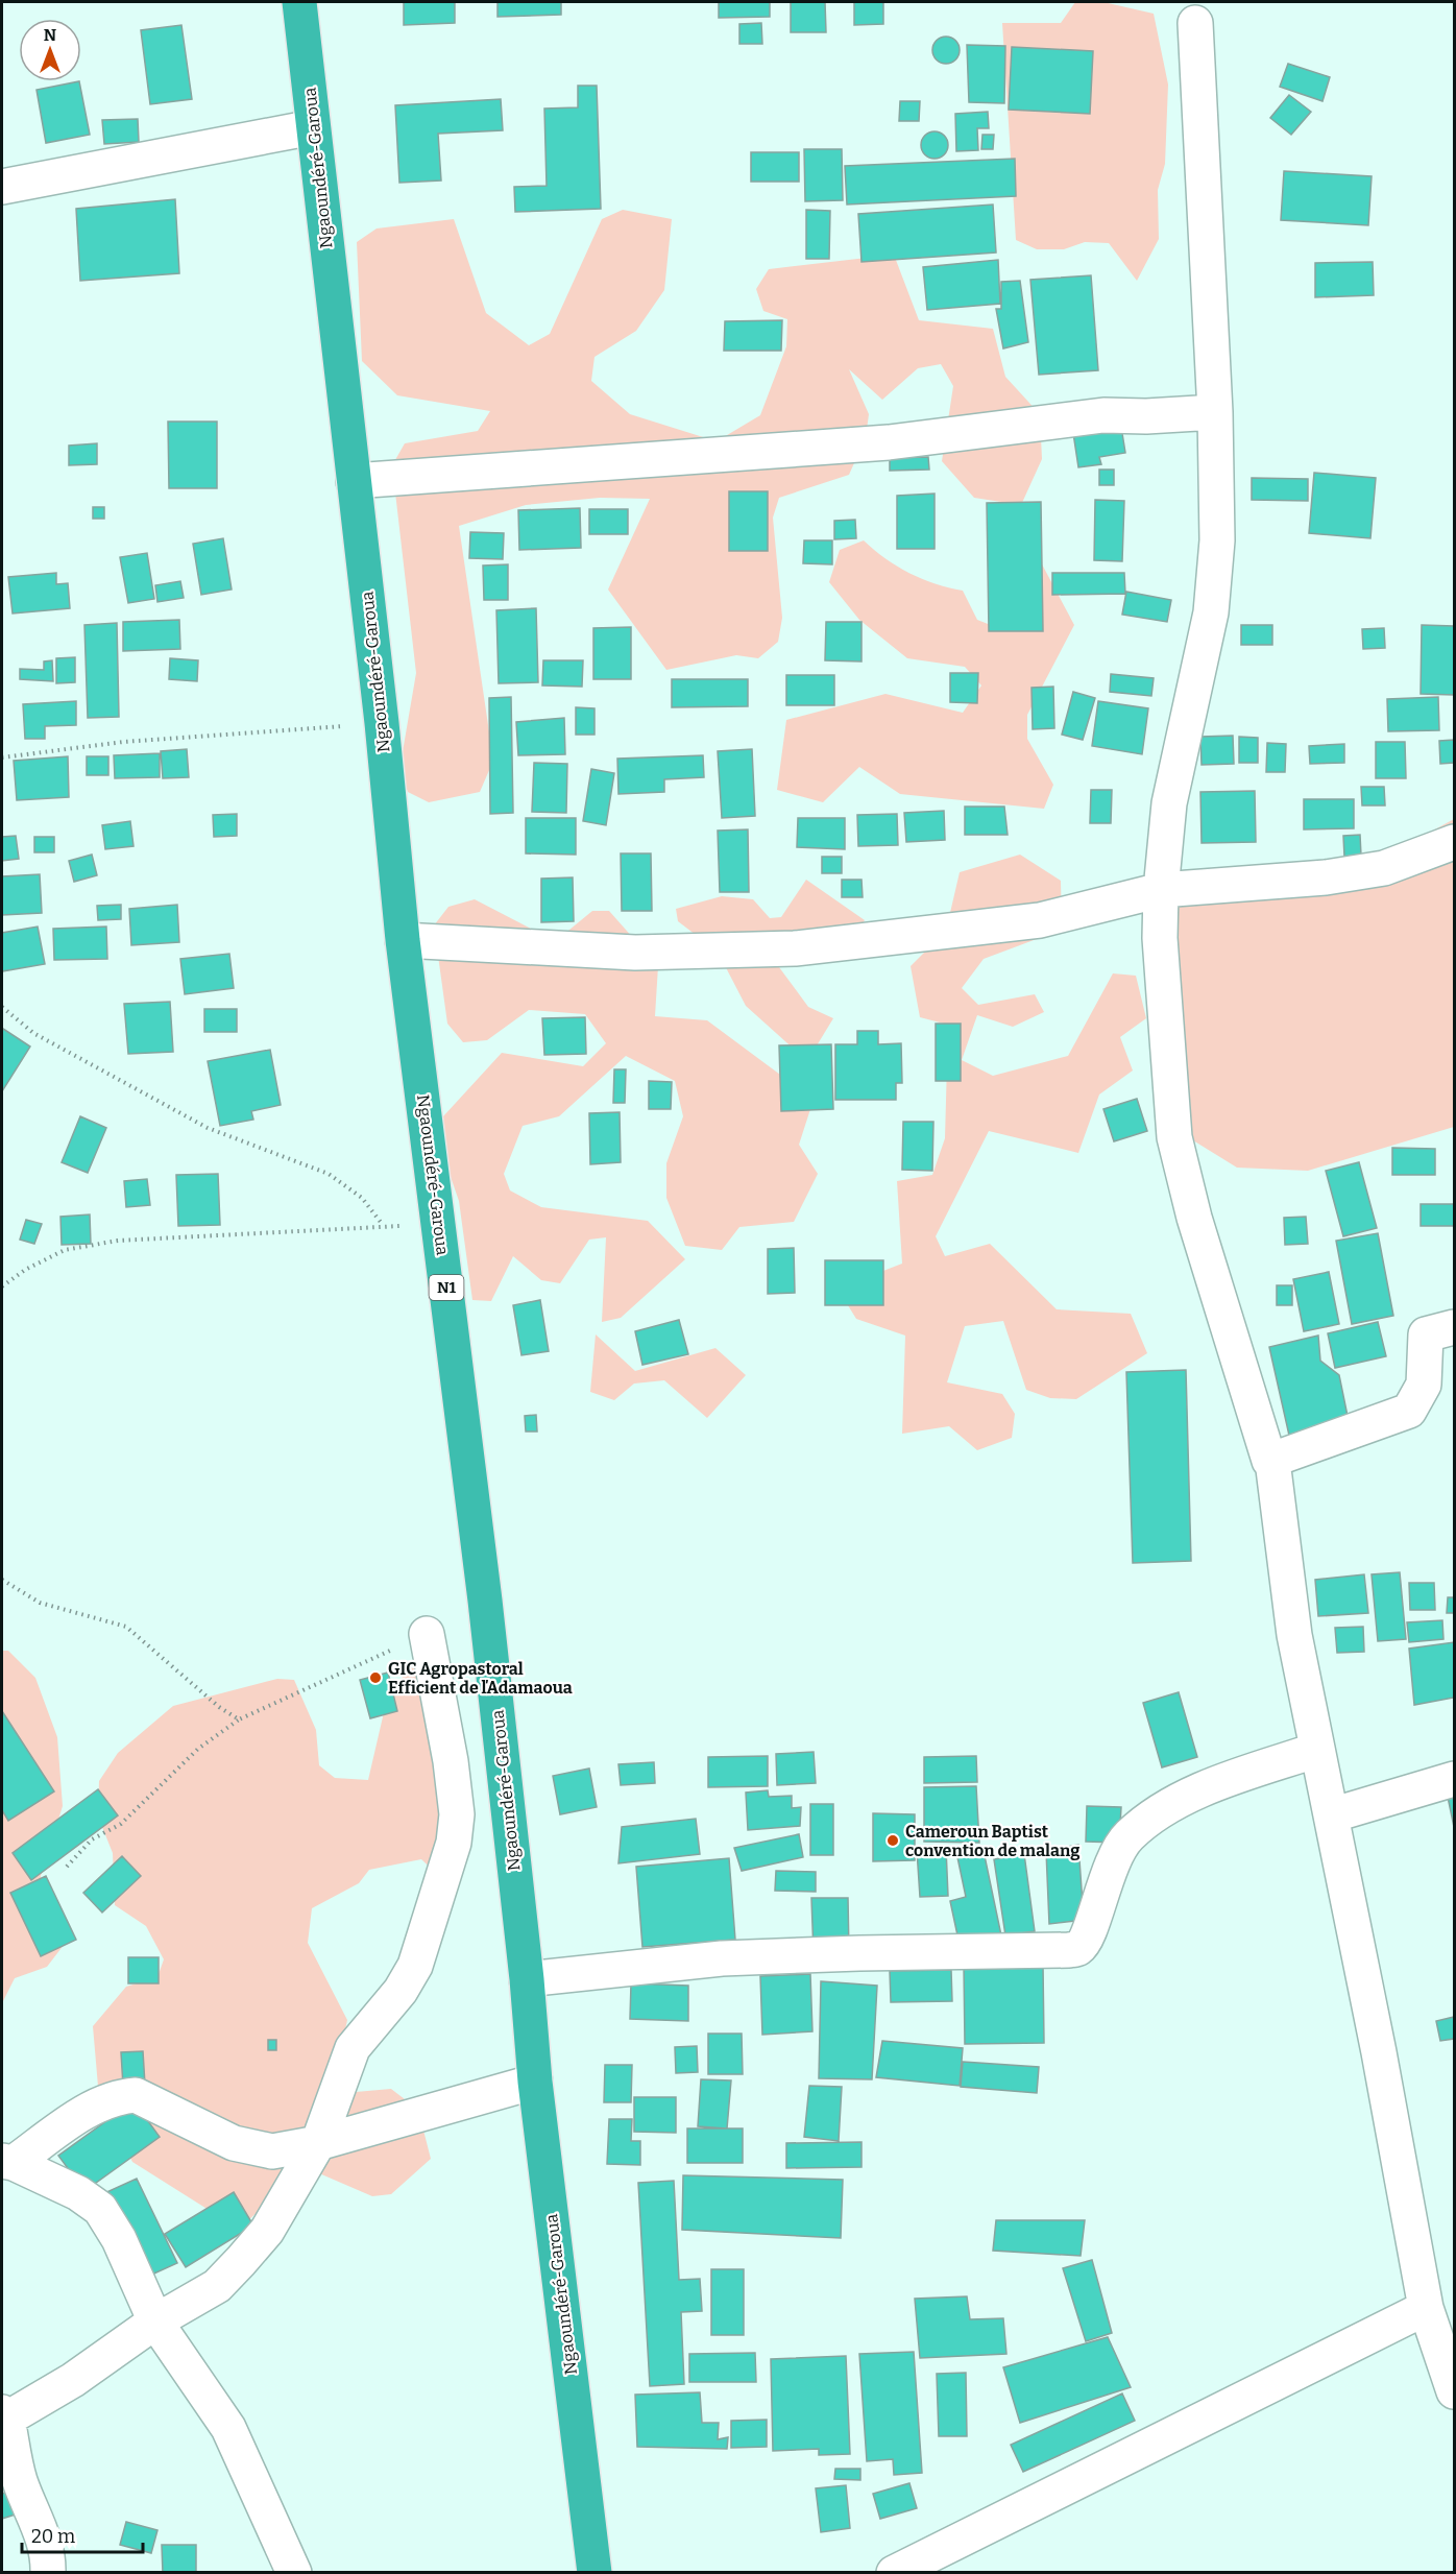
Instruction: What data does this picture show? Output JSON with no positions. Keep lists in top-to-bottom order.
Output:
{
  "streets": {
    "highway": ["Ngaoundéré-Garoua", "N1"]
  },
  "places": ["GIC Agropastoral Efficient de ľAdamaoua", "Cameroun Baptist convention de malang"],
  "scale_bar": "20 m",
  "north": "top"
}
